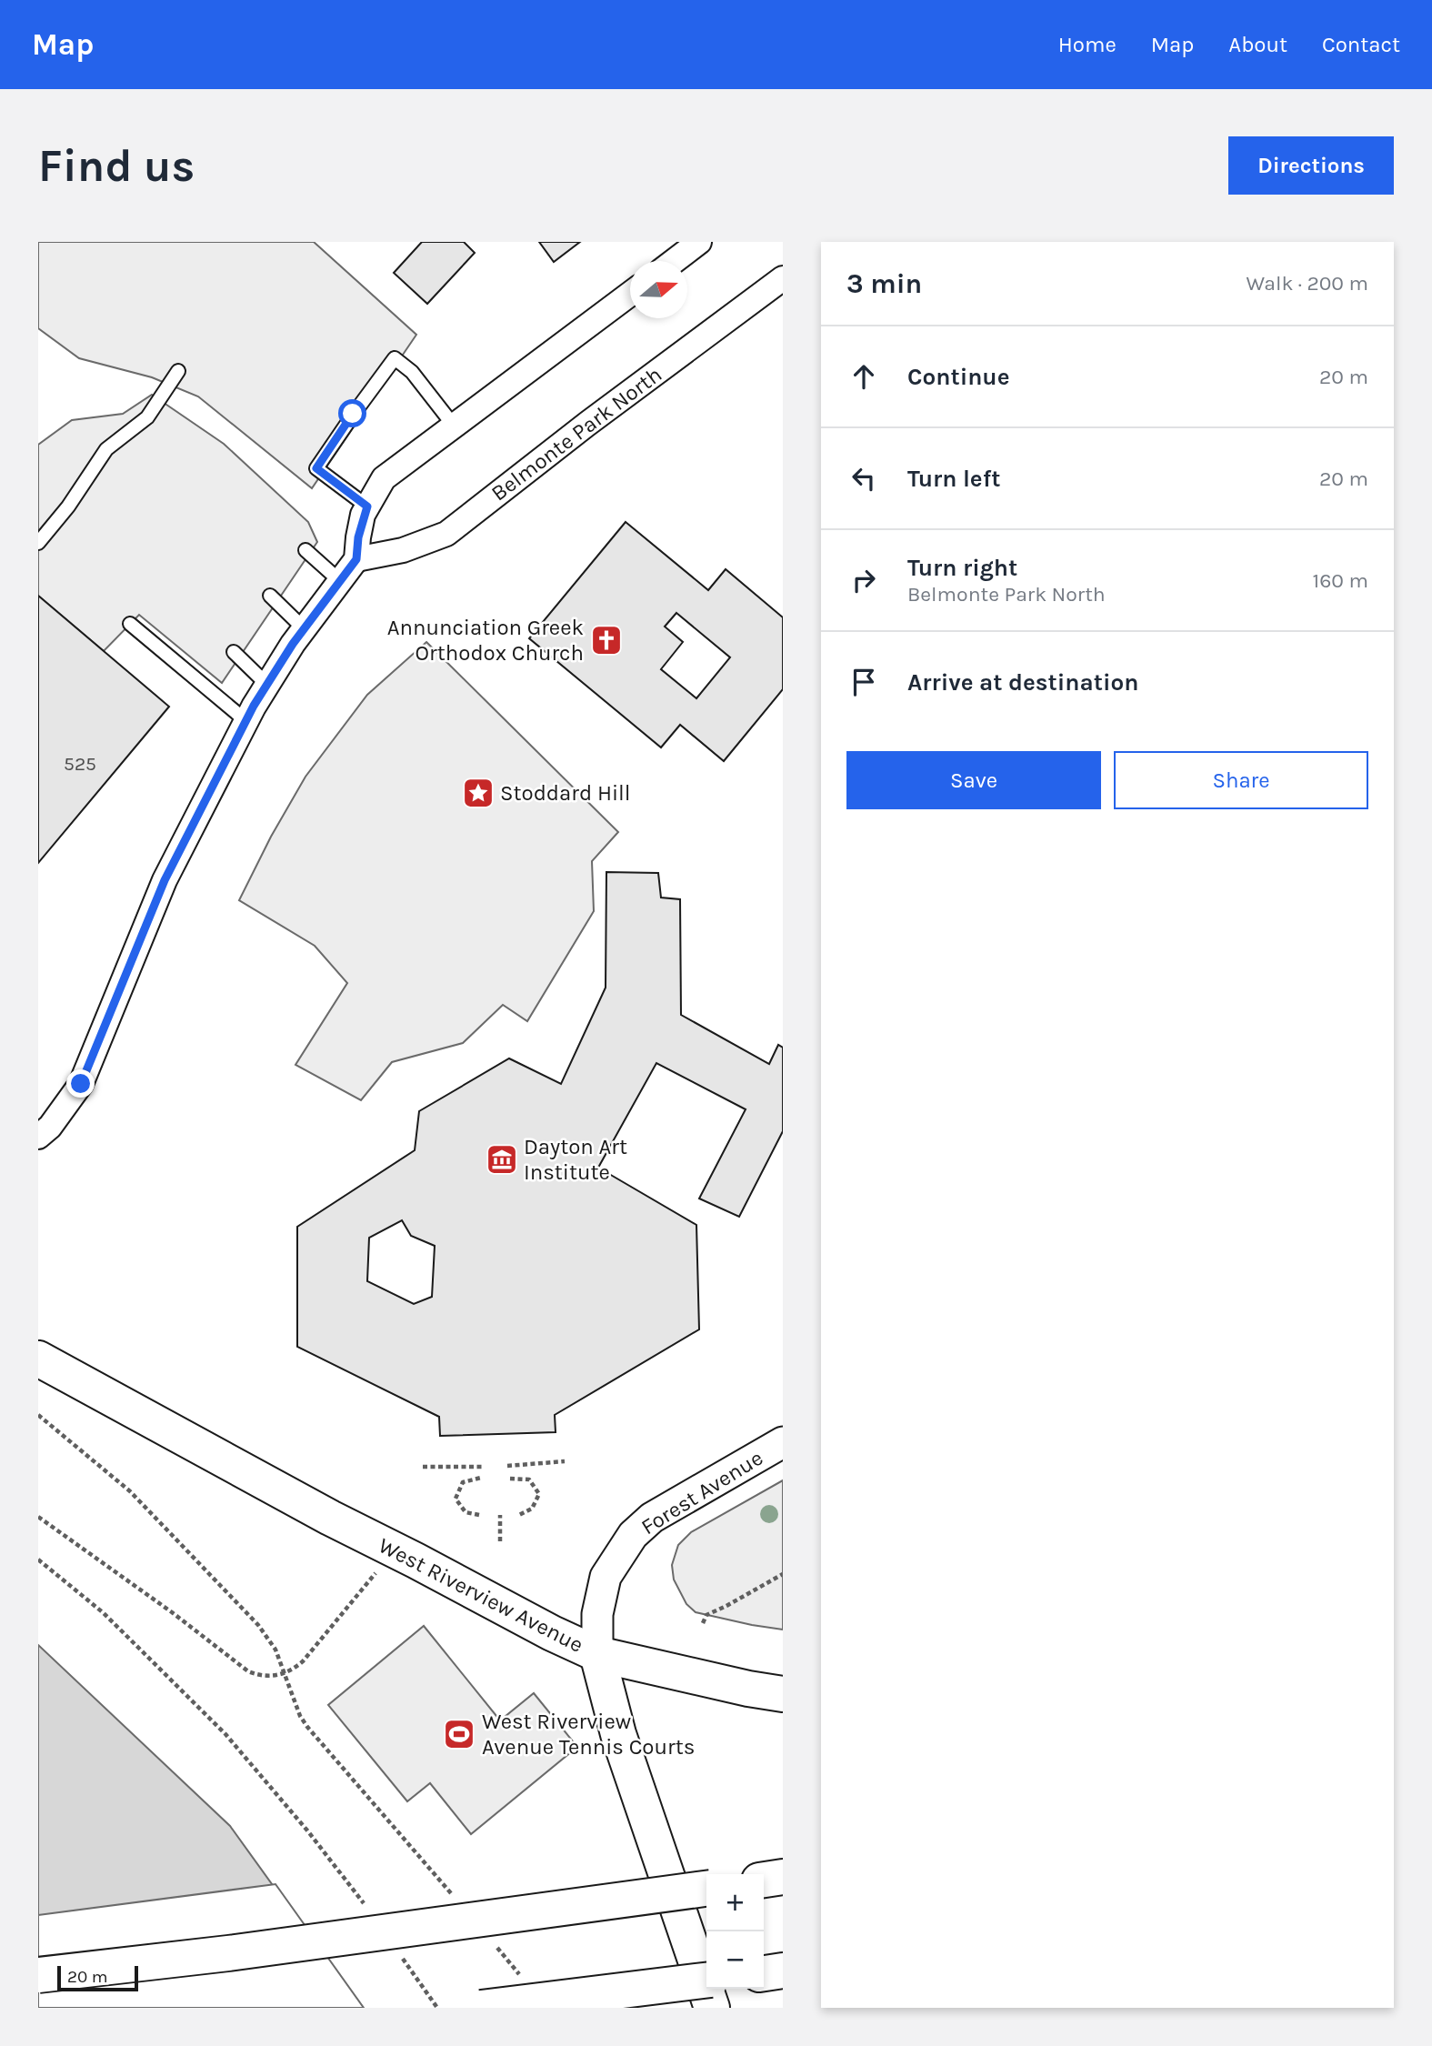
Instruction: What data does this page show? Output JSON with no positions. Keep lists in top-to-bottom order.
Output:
{
  "streets": {
    "main road": ["West Riverview Avenue"],
    "street": ["Belmonte Park North", "Forest Avenue"]
  },
  "crossings": [
    ["Forest Avenue", "West Riverview Avenue"]
  ],
  "places": {
    "church": ["Annunciation Greek Orthodox Church"],
    "place": ["Stoddard Hill"],
    "museum": ["Dayton Art Institute"],
    "sports": ["West Riverview Avenue Tennis Courts"]
  },
  "house_numbers": ["525"],
  "scale_bar": "20 m",
  "north": "right",
  "page": {
    "header": "Map",
    "nav": [
      "Home",
      "Map",
      "About",
      "Contact"
    ],
    "buttons": [
      "Directions",
      ["Save", "Share"]
    ],
    "title": "Find us",
    "heading": ["3 min", "Walk · 200 m"],
    "list": [
      ["Continue", "20 m"],
      ["Turn left", "20 m"],
      ["Turn right", "Belmonte Park North", "160 m"],
      "Arrive at destination"
    ],
    "map_buttons": ["+", "−"],
    "scale": "20 m"
  }
}
